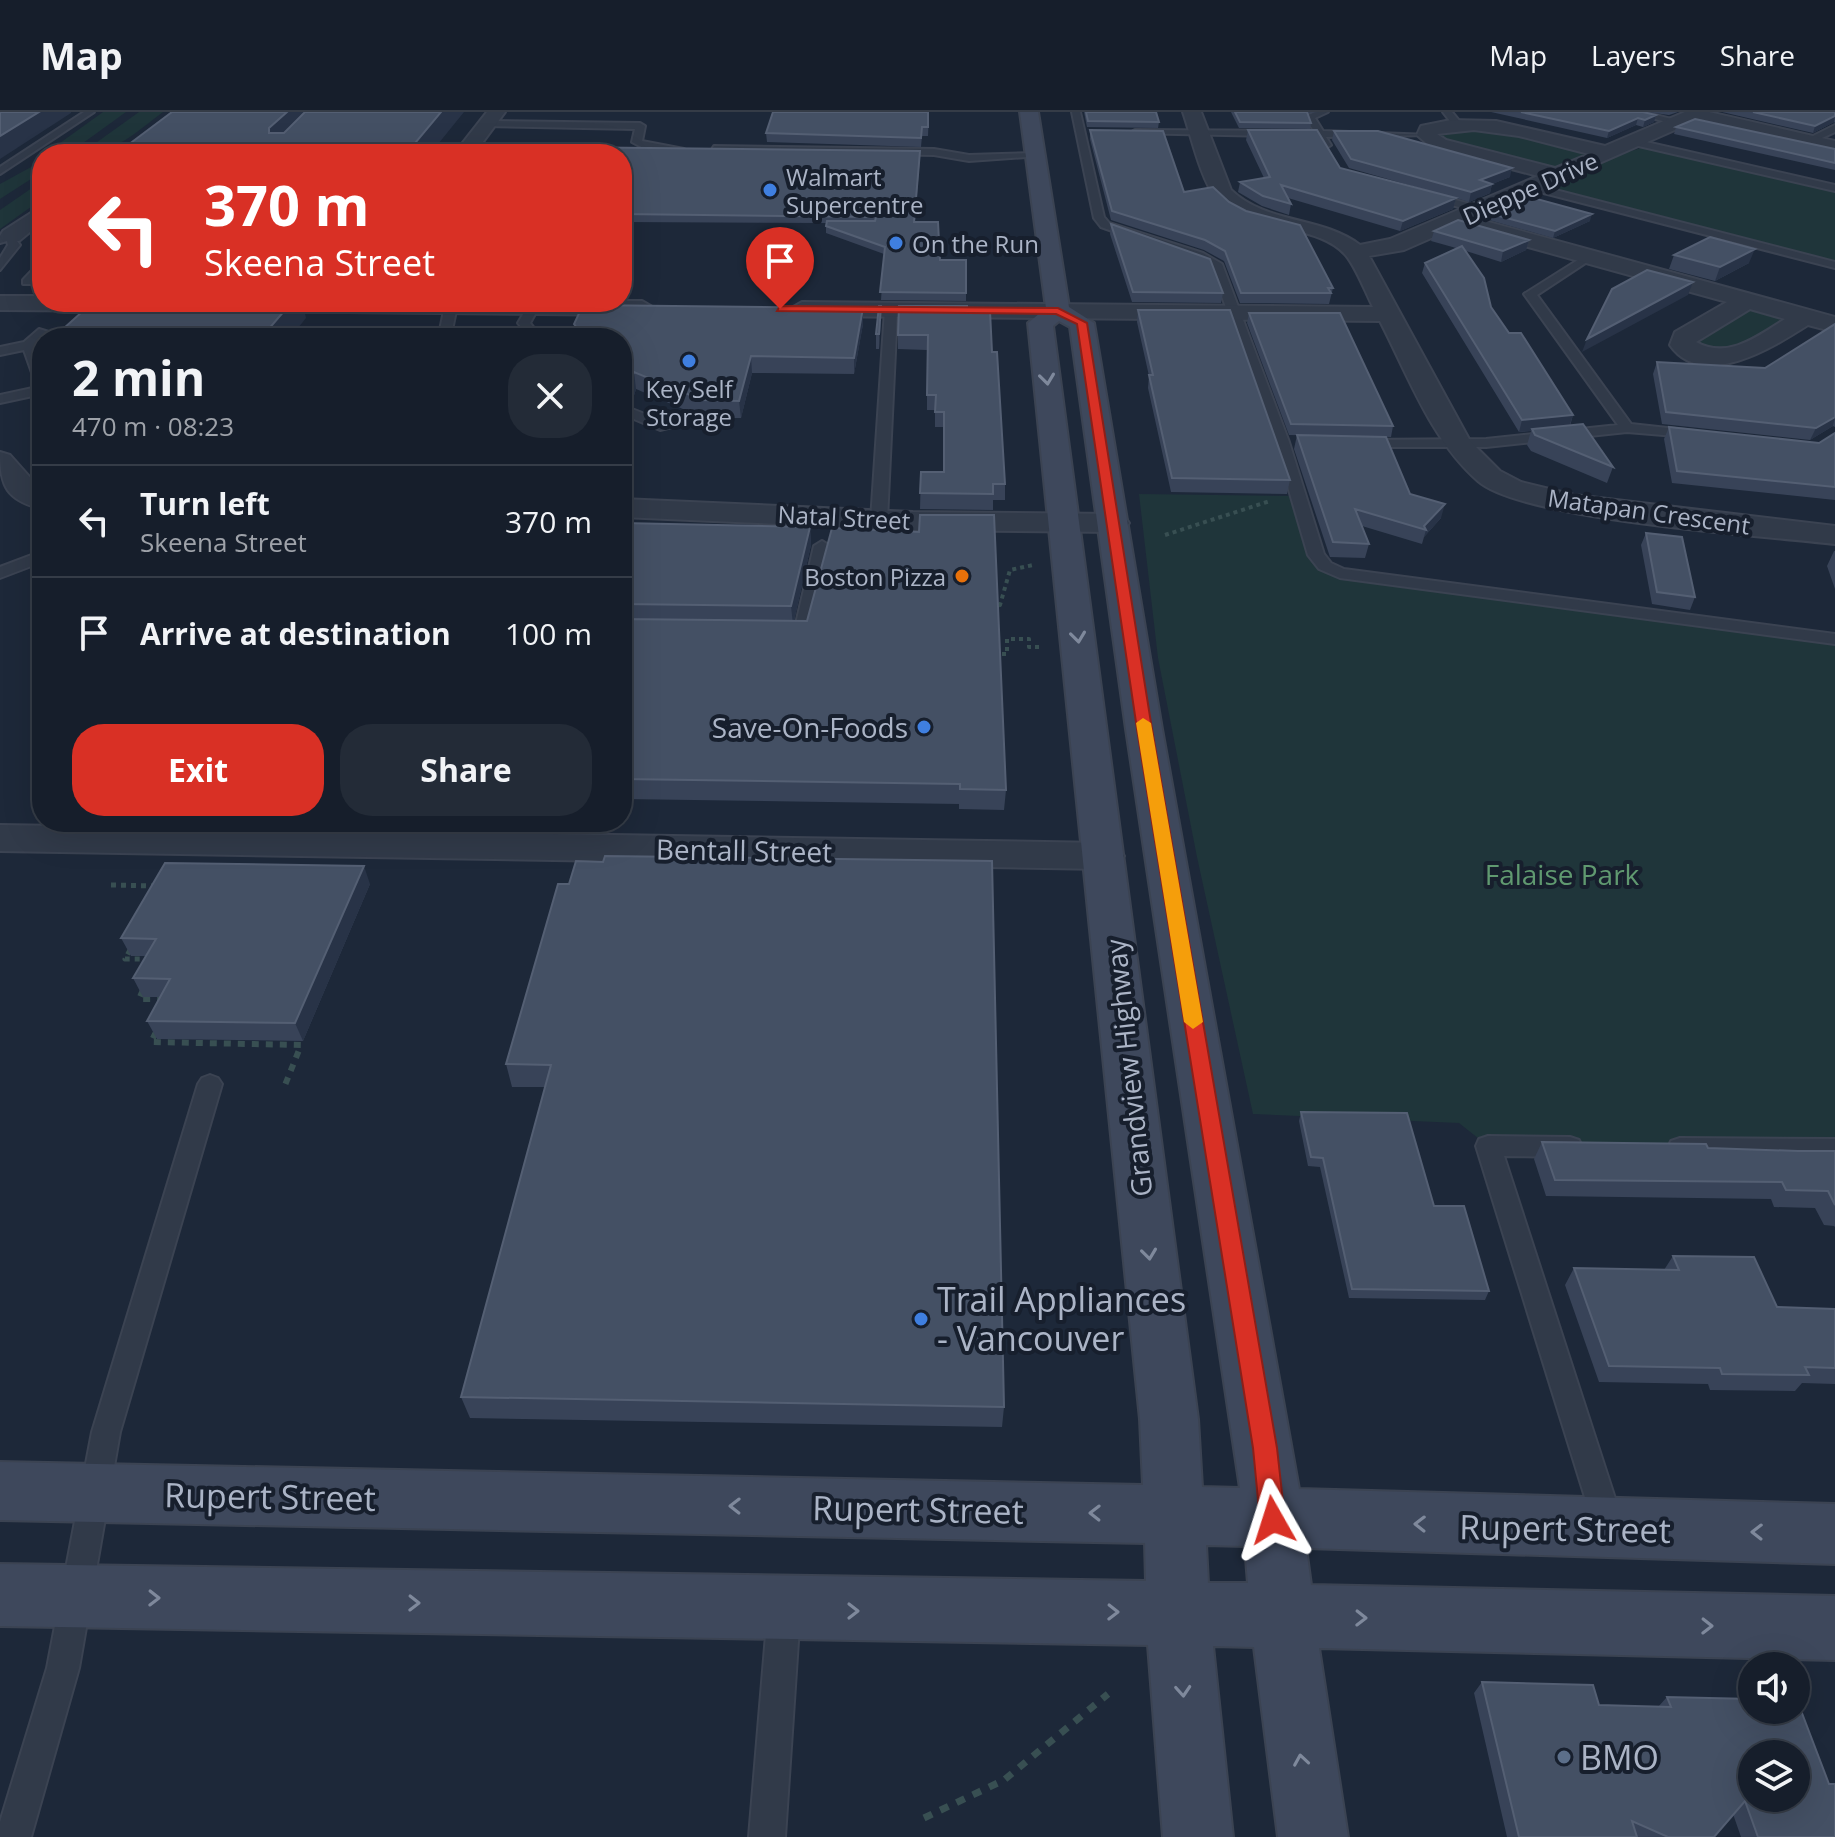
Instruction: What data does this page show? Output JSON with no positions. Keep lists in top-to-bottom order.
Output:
{
  "streets": {
    "main road": ["Grandview Highway", "Rupert Street"],
    "street": [
      "Dieppe Drive",
      "Matapan Crescent",
      "Natal Street",
      "Bentall Street"
    ]
  },
  "crossings": [
    ["Dieppe Drive", "Matapan Crescent"],
    ["Natal Street", "Grandview Highway"],
    ["Bentall Street", "Grandview Highway"],
    ["Grandview Highway", "Rupert Street"]
  ],
  "parks": ["Falaise Park"],
  "places": [
    "Walmart Supercentre",
    "On the Run",
    "Key Self Storage",
    "Boston Pizza",
    "Save-On-Foods",
    "Trail Appliances - Vancouver",
    "BMO"
  ],
  "page": {
    "header": "Map",
    "nav": ["Map", "Layers", "Share"],
    "turn": ["370 m", "Skeena Street"],
    "heading": ["2 min", "470 m · 08:23"],
    "list": [
      {
        "name": "Turn left",
        "note": "Skeena Street",
        "value": "370 m"
      },
      {
        "name": "Arrive at destination",
        "value": "100 m"
      }
    ],
    "buttons": ["Exit", "Share"]
  }
}
